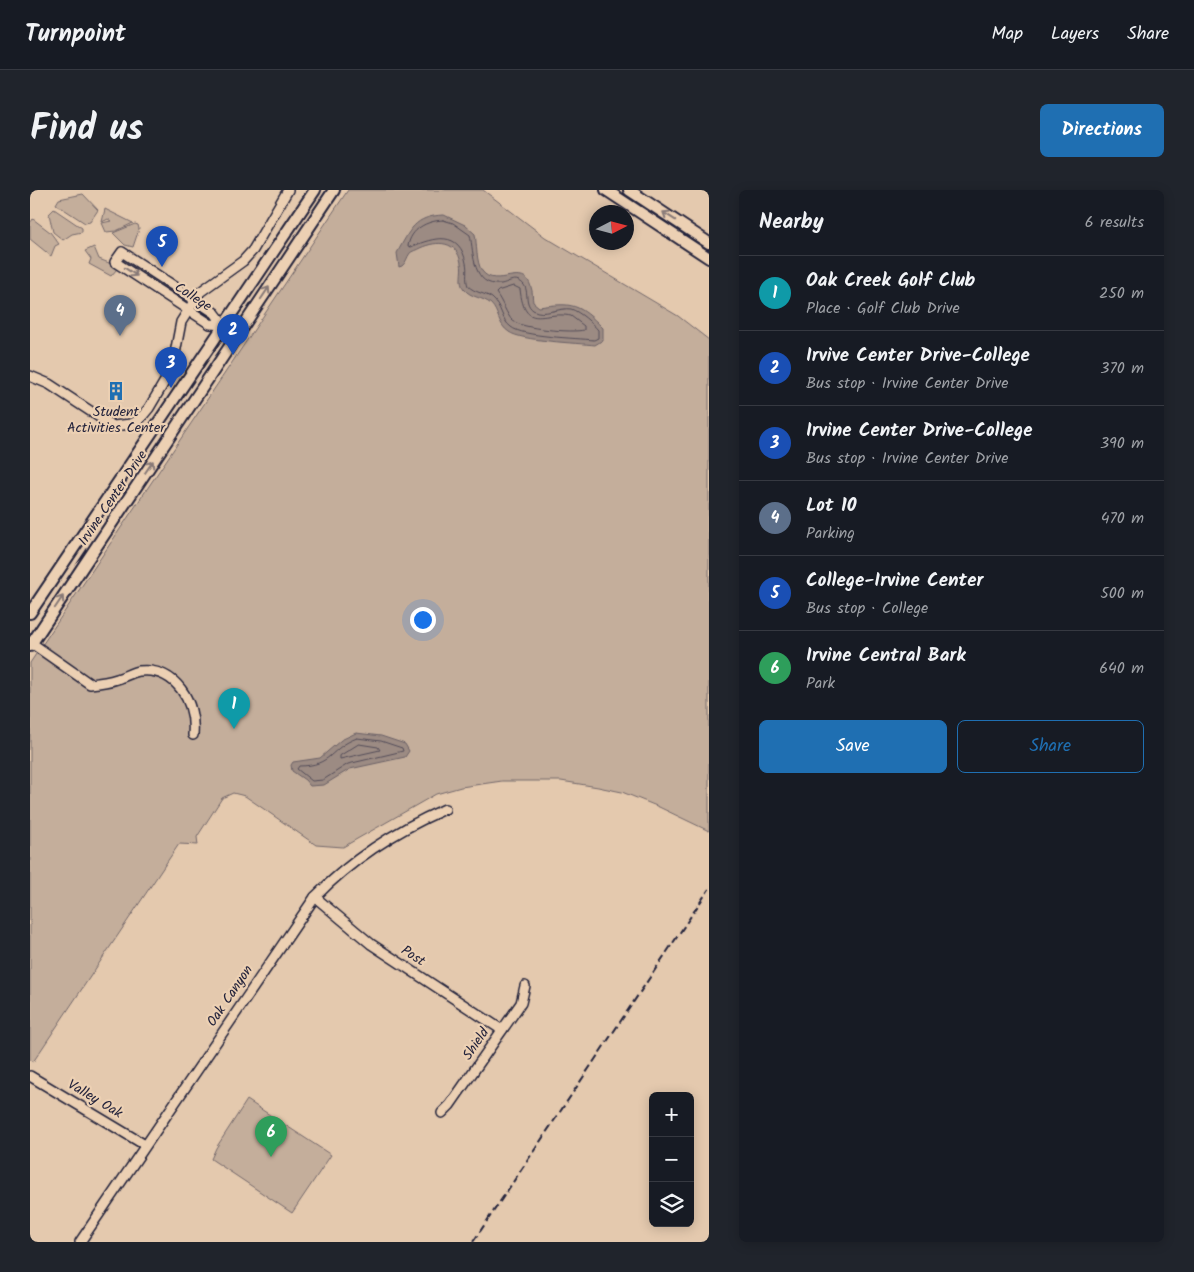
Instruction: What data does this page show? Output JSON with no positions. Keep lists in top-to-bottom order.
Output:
{
  "streets": {
    "main road": ["Irvine Center Drive"],
    "street": [
      "College",
      "Post",
      "Oak Canyon",
      "Shield",
      "Valley Oak"
    ]
  },
  "crossings": [
    ["College", "Irvine Center Drive"],
    ["Post", "Oak Canyon"],
    ["Post", "Shield"],
    ["Oak Canyon", "Valley Oak"]
  ],
  "places": {
    "building": ["Student Activities Center"]
  },
  "north": "right",
  "page": {
    "header": "Turnpoint",
    "nav": ["Map", "Layers", "Share"],
    "title": "Find us",
    "buttons": [
      "Directions",
      ["Save", "Share"]
    ],
    "heading": ["Nearby", "6 results"],
    "pins": [
      "5",
      "4",
      "2",
      "3",
      "1",
      "6"
    ],
    "list": [
      {
        "mark": "1",
        "name": "Oak Creek Golf Club",
        "note": "Place · Golf Club Drive",
        "value": "250 m"
      },
      {
        "mark": "2",
        "name": "Irvive Center Drive-College",
        "note": "Bus stop · Irvine Center Drive",
        "value": "370 m"
      },
      {
        "mark": "3",
        "name": "Irvine Center Drive-College",
        "note": "Bus stop · Irvine Center Drive",
        "value": "390 m"
      },
      {
        "mark": "4",
        "name": "Lot 10",
        "note": "Parking",
        "value": "470 m"
      },
      {
        "mark": "5",
        "name": "College-Irvine Center",
        "note": "Bus stop · College",
        "value": "500 m"
      },
      {
        "mark": "6",
        "name": "Irvine Central Bark",
        "note": "Park",
        "value": "640 m"
      }
    ],
    "map_buttons": ["+", "−"]
  }
}
